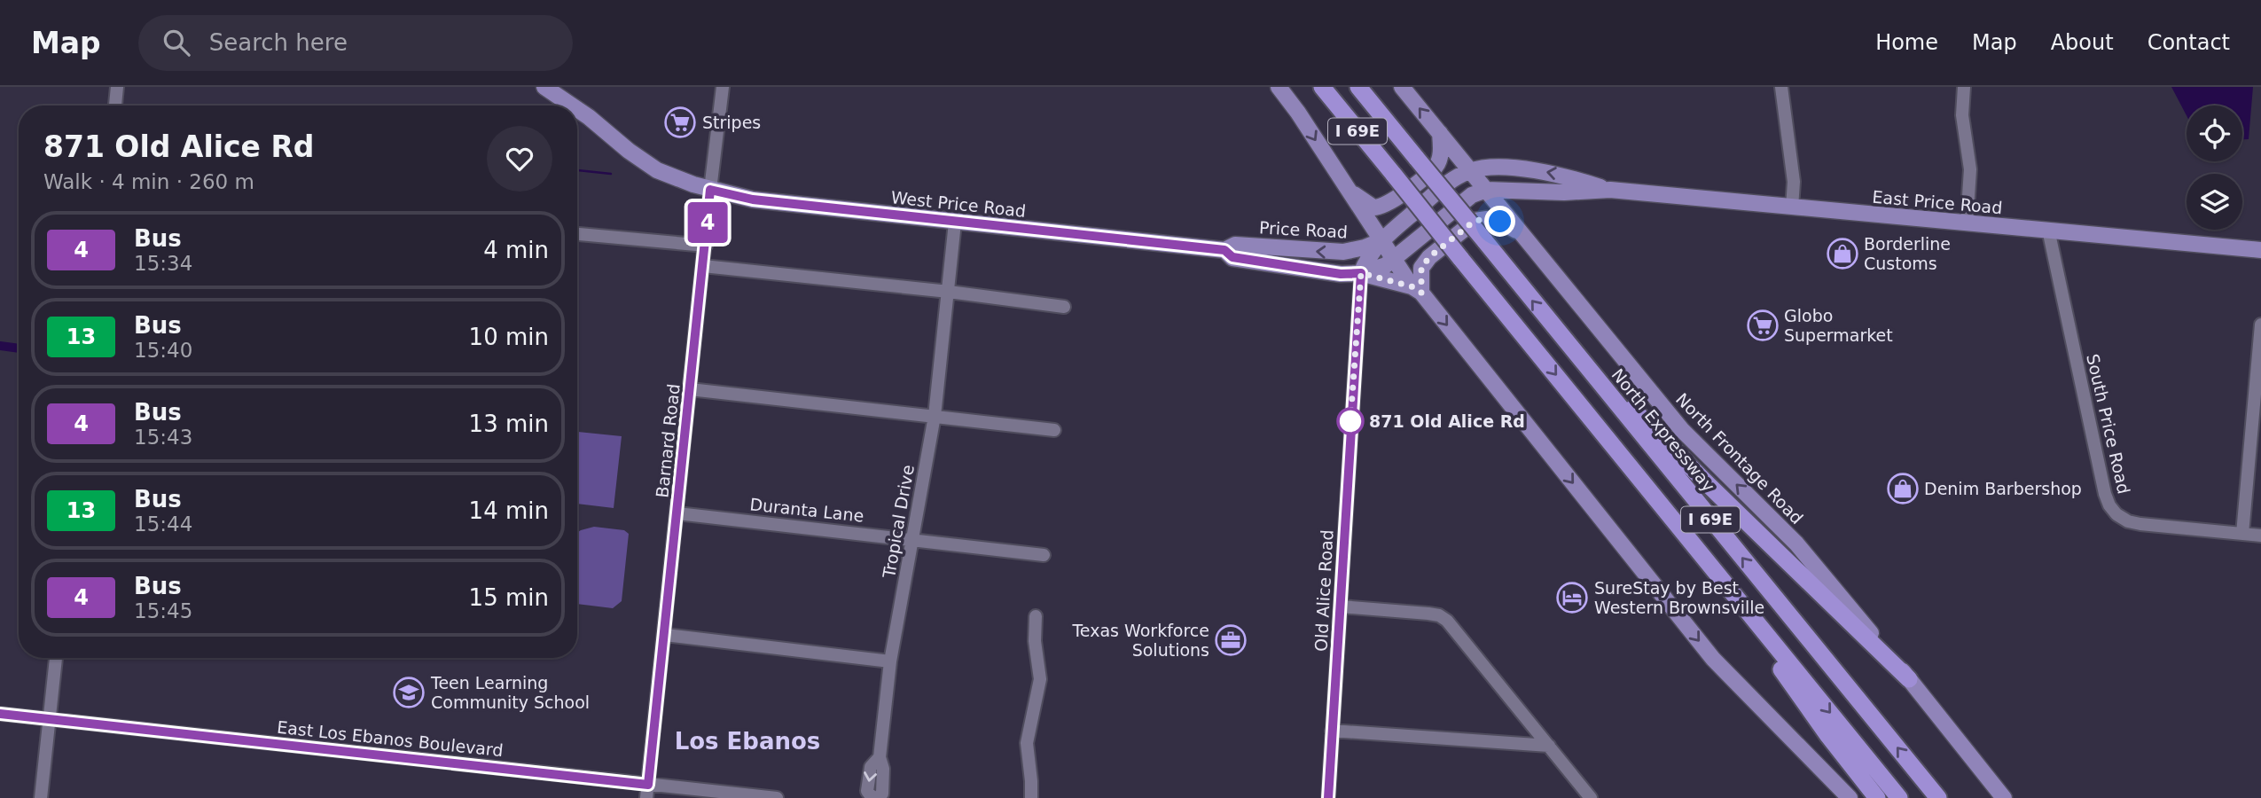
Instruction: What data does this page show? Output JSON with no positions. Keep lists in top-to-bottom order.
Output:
{
  "streets": {
    "highway": ["I 69E", "North Expressway"],
    "main road": [
      "East Price Road",
      "West Price Road",
      "Price Road",
      "North Frontage Road"
    ],
    "street": [
      "South Price Road",
      "Barnard Road",
      "Duranta Lane",
      "Tropical Drive",
      "Old Alice Road",
      "East Los Ebanos Boulevard"
    ]
  },
  "crossings": [
    ["East Price Road", "Price Road"],
    ["East Price Road", "South Price Road"],
    ["East Price Road", "North Frontage Road"],
    ["West Price Road", "Price Road"],
    ["West Price Road", "Barnard Road"],
    ["West Price Road", "Tropical Drive"],
    ["West Price Road", "Old Alice Road"],
    ["Barnard Road", "Duranta Lane"],
    ["Barnard Road", "East Los Ebanos Boulevard"],
    ["Duranta Lane", "Tropical Drive"]
  ],
  "one_way": ["Price Road"],
  "districts": ["Los Ebanos"],
  "places": {
    "supermarket": ["Stripes", "Globo Supermarket"],
    "shop": ["Borderline Customs", "Denim Barbershop"],
    "other": ["871 Old Alice Rd"],
    "hotel": ["SureStay by Best Western Brownsville"],
    "office": ["Texas Workforce Solutions"],
    "school or university": ["Teen Learning Community School"]
  },
  "lines": ["bus line 4"],
  "page": {
    "header": "Map",
    "search": "Search here",
    "nav": [
      "Home",
      "Map",
      "About",
      "Contact"
    ],
    "on_map": "4",
    "heading": ["871 Old Alice Rd", "Walk · 4 min · 260 m"],
    "list": [
      {
        "mark": "4",
        "name": "Bus",
        "note": "15:34",
        "value": "4 min"
      },
      {
        "mark": "13",
        "name": "Bus",
        "note": "15:40",
        "value": "10 min"
      },
      {
        "mark": "4",
        "name": "Bus",
        "note": "15:43",
        "value": "13 min"
      },
      {
        "mark": "13",
        "name": "Bus",
        "note": "15:44",
        "value": "14 min"
      },
      {
        "mark": "4",
        "name": "Bus",
        "note": "15:45",
        "value": "15 min"
      }
    ]
  }
}
